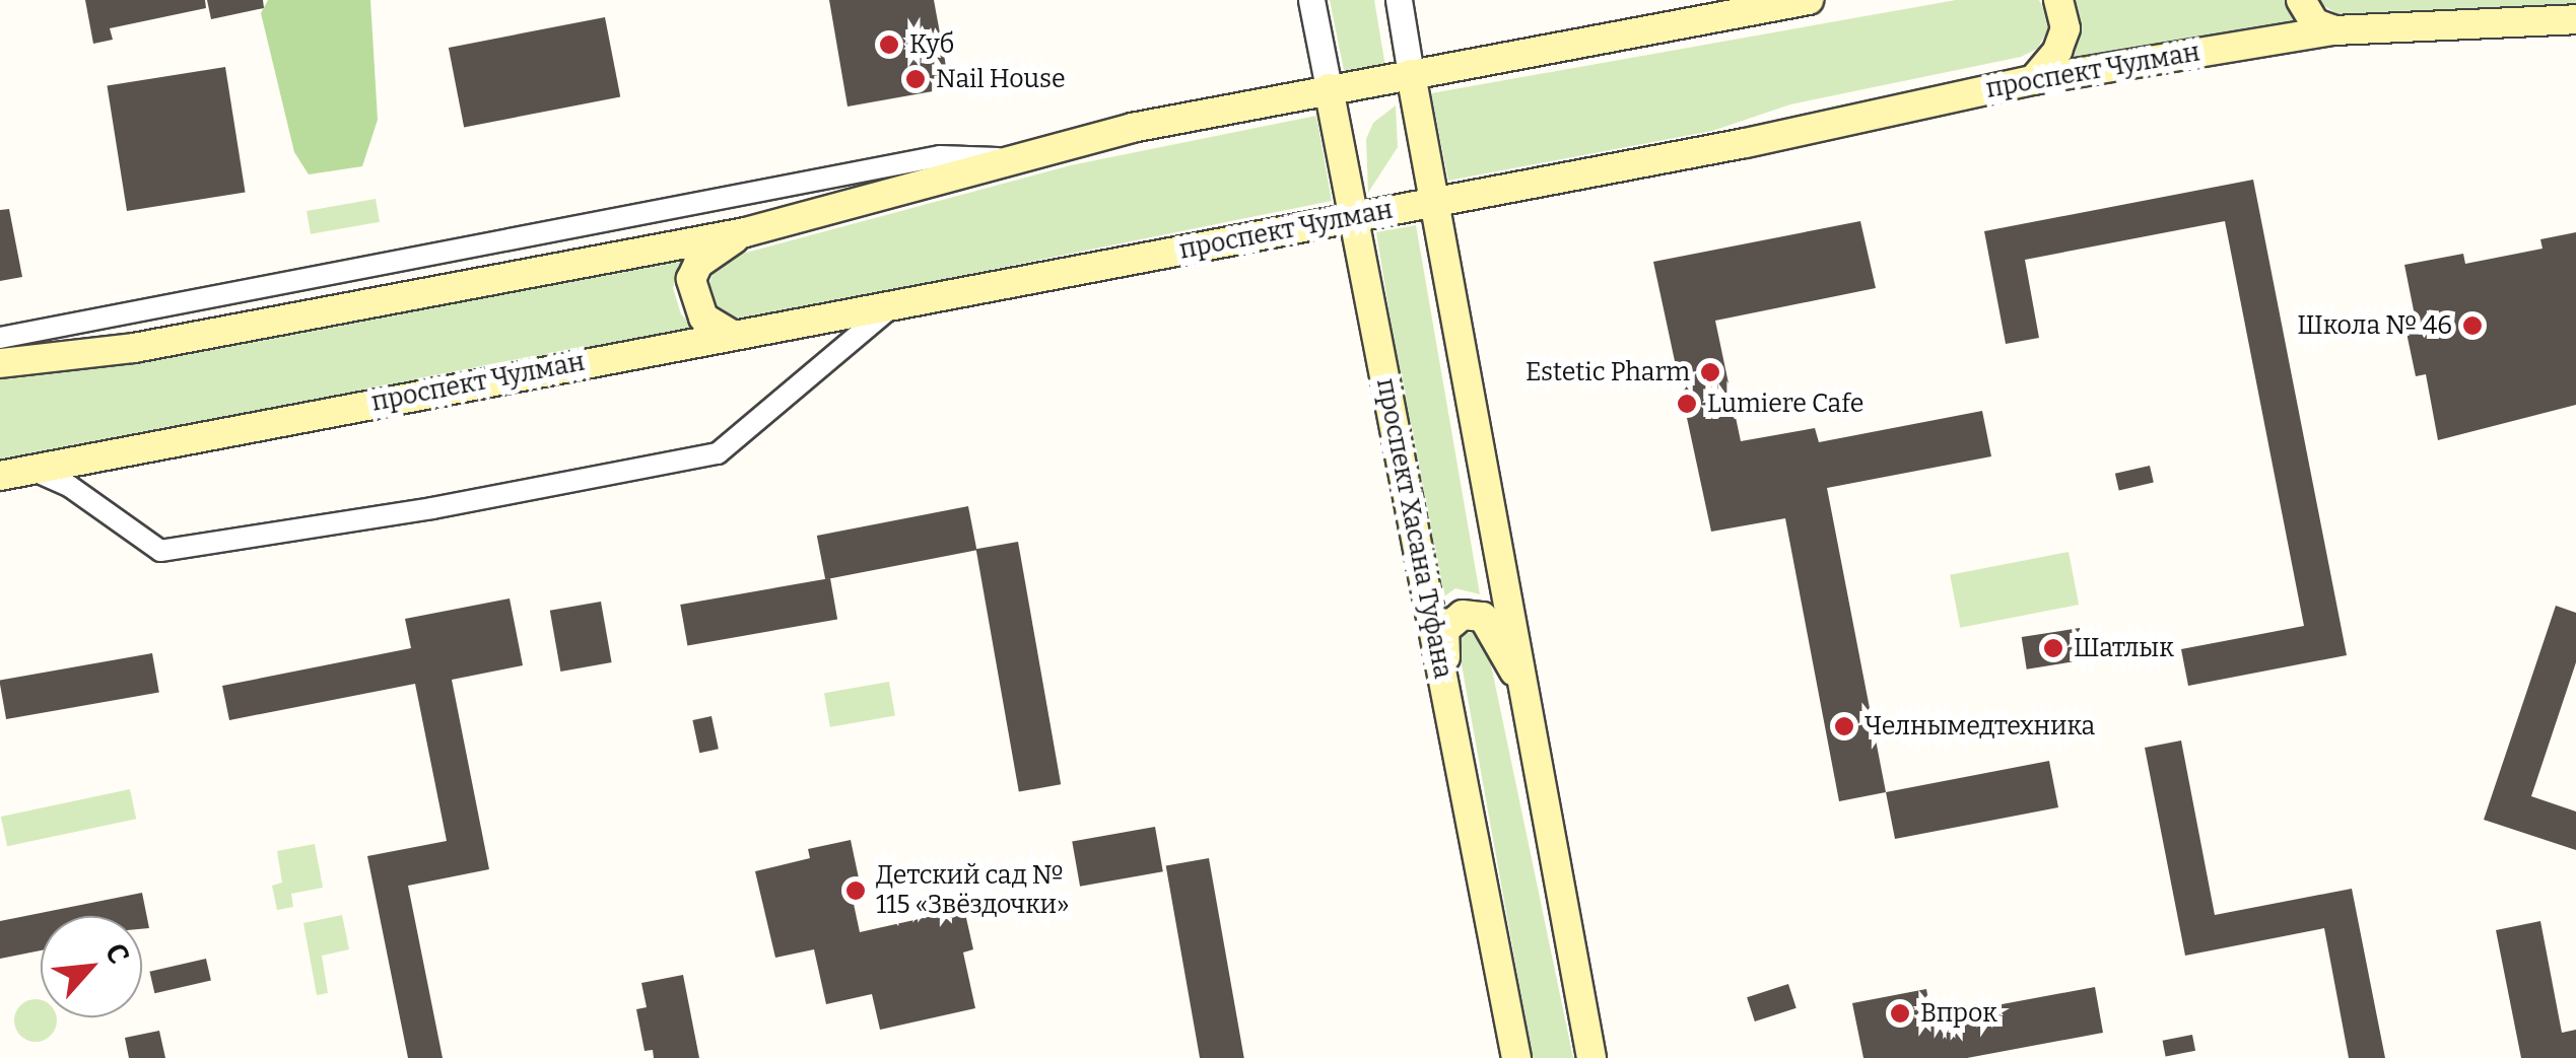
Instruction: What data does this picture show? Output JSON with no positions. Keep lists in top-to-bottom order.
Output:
{
  "streets": {
    "main road": ["проспект Чулман", "проспект Хасана Туфана"]
  },
  "crossings": [
    ["проспект Чулман", "проспект Хасана Туфана"]
  ],
  "places": [
    "Куб",
    "Nail House",
    "Школа № 46",
    "Estetic Pharm",
    "Lumiere Cafe",
    "Шатлык",
    "Челнымедтехника",
    "Детский сад № 115 «Звёздочки»",
    "Впрок"
  ],
  "north": "top right"
}
